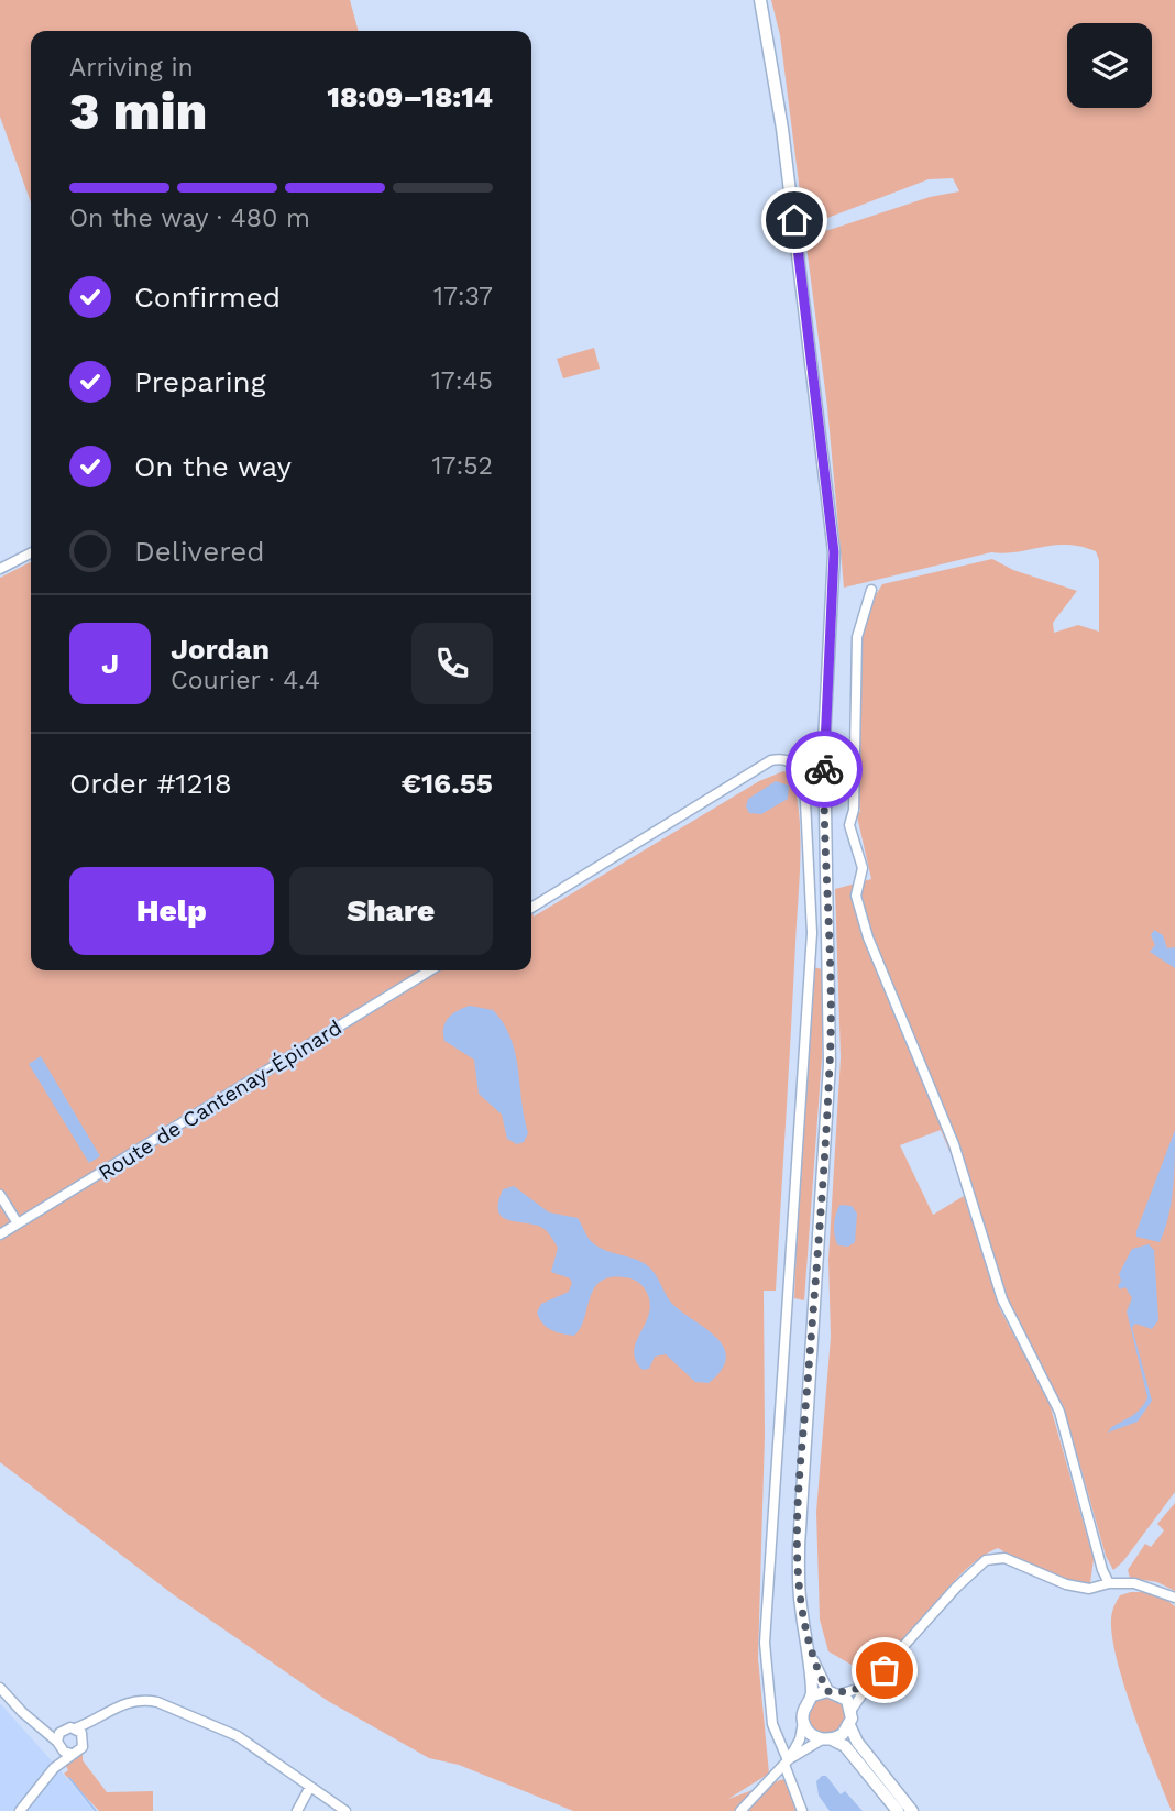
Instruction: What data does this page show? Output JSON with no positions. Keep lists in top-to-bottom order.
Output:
{
  "streets": {
    "street": ["Route de Cantenay-Épinard"]
  },
  "page": {
    "heading": ["3 min", "Arriving in", "18:09–18:14"],
    "panel": [
      "Jordan",
      "Courier · 4.4",
      "Order #1218",
      "€16.55"
    ],
    "bar": "On the way · 480 m",
    "list": [
      ["Confirmed", "17:37"],
      ["Preparing", "17:45"],
      ["On the way", "17:52"],
      "Delivered"
    ],
    "round": "J",
    "buttons": ["Help", "Share"]
  }
}
